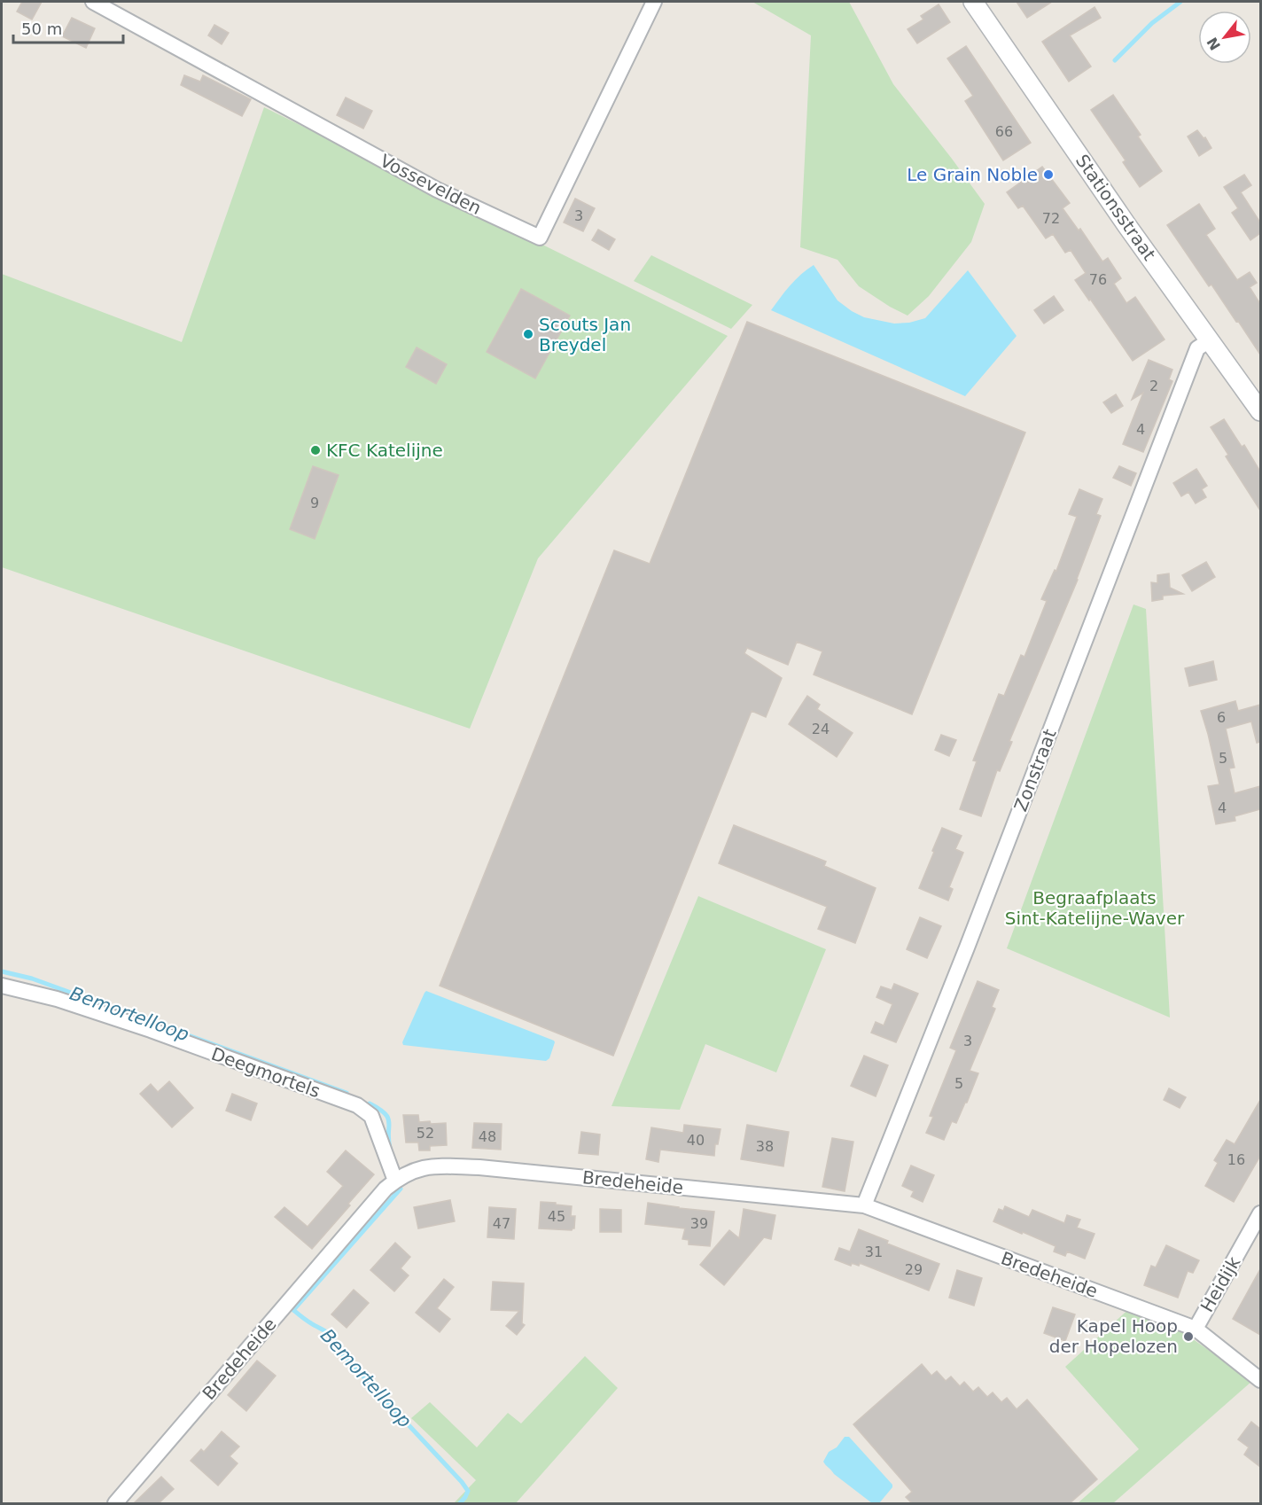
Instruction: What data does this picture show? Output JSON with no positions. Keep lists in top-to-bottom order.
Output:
{
  "streets": {
    "street": [
      "Vossevelden",
      "Stationsstraat",
      "Zonstraat",
      "Deegmortels",
      "Bredeheide",
      "Heidijk"
    ]
  },
  "crossings": [
    ["Stationsstraat", "Zonstraat"],
    ["Zonstraat", "Bredeheide"],
    ["Deegmortels", "Bredeheide"],
    ["Bredeheide", "Heidijk"]
  ],
  "water": ["Bemortelloop"],
  "parks": ["Begraafplaats Sint-Katelijne-Waver"],
  "places": [
    "Le Grain Noble",
    "Scouts Jan Breydel",
    "KFC Katelijne",
    "Kapel Hoop der Hopelozen"
  ],
  "house_numbers": [
    "66",
    "3",
    "72",
    "76",
    "2",
    "4",
    "9",
    "6",
    "24",
    "5",
    "4",
    "3",
    "5",
    "52",
    "48",
    "40",
    "38",
    "16",
    "45",
    "47",
    "39",
    "31",
    "29"
  ],
  "scale_bar": "50 m",
  "north": "bottom left"
}
